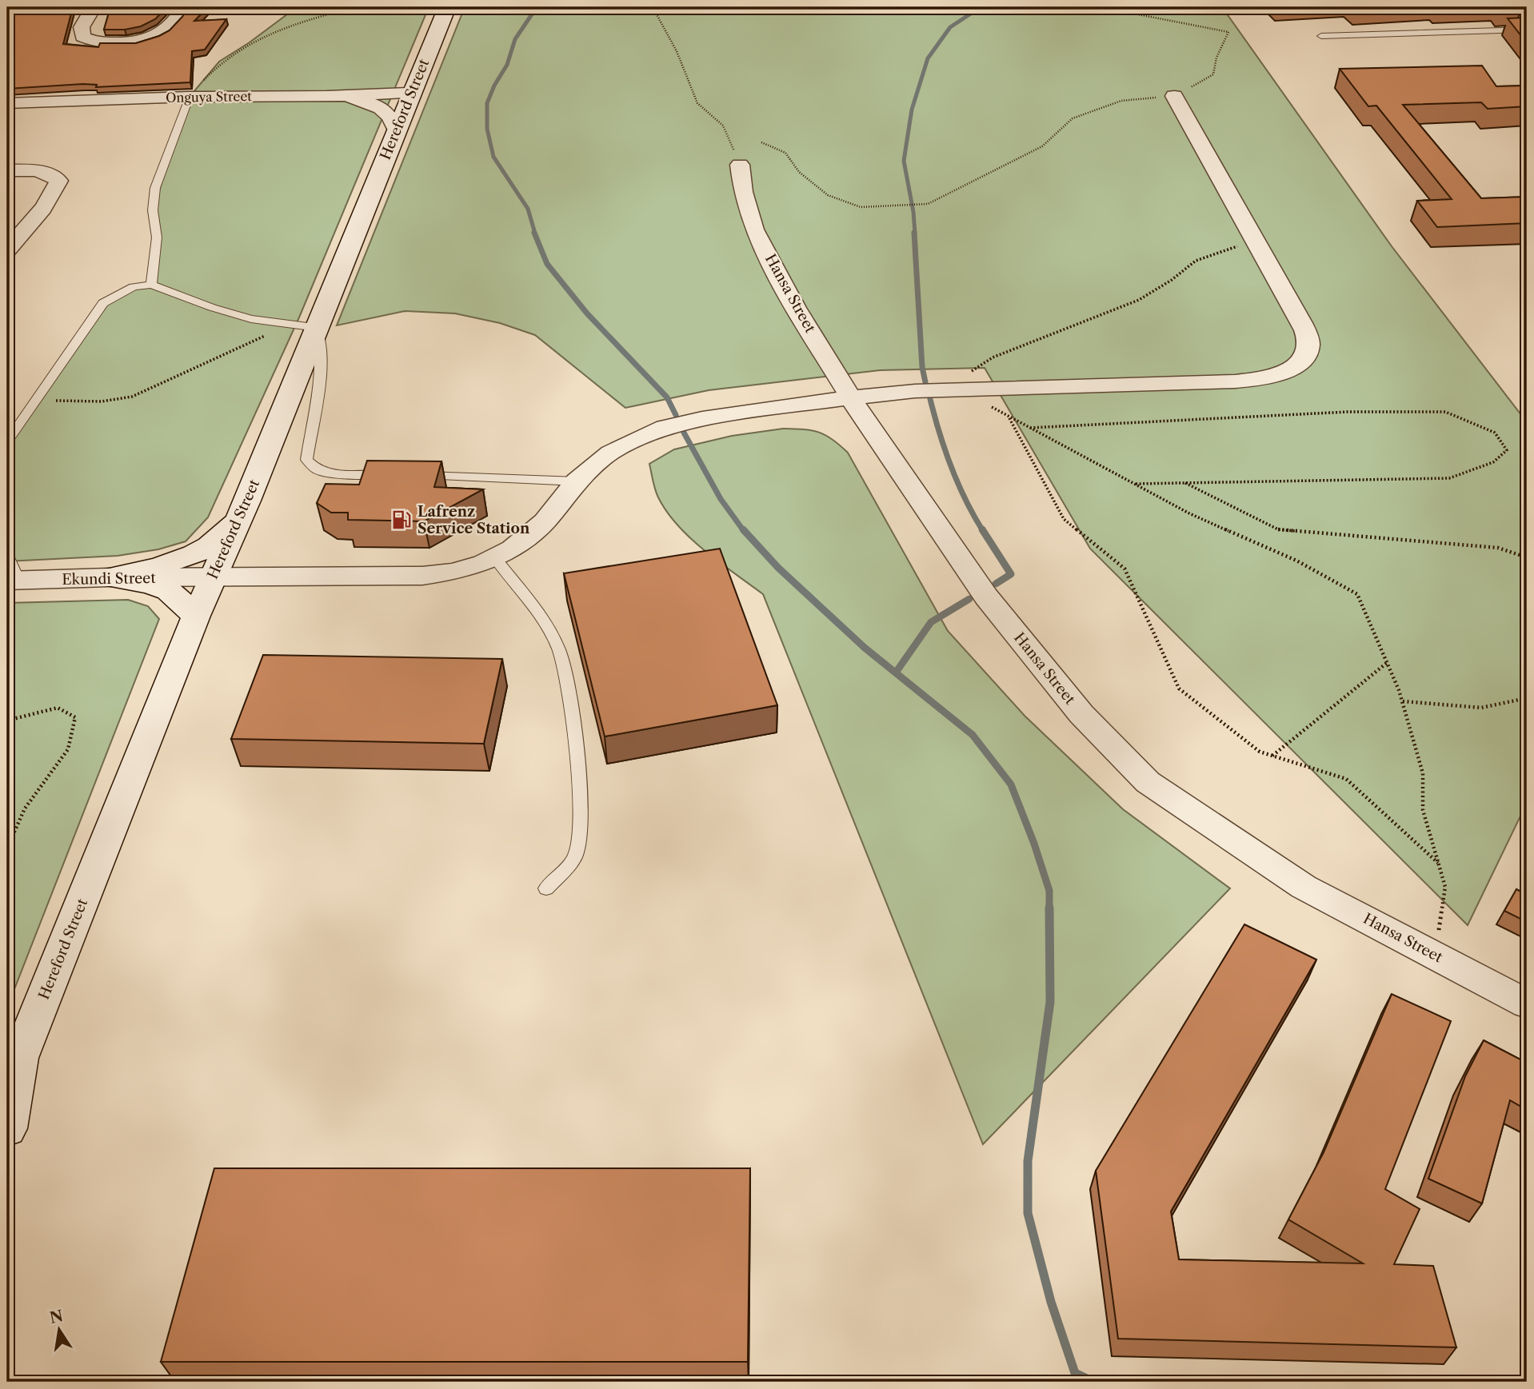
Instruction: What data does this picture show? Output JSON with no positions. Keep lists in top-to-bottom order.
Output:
{
  "streets": {
    "main road": ["Hereford Street"],
    "street": ["Onguya Street", "Hansa Street", "Ekundi Street"]
  },
  "crossings": [
    ["Onguya Street", "Hereford Street"],
    ["Hereford Street", "Ekundi Street"],
    ["Hansa Street", "Ekundi Street"]
  ],
  "places": {
    "fuel station": ["Lafrenz Service Station"]
  },
  "north": "top"
}
